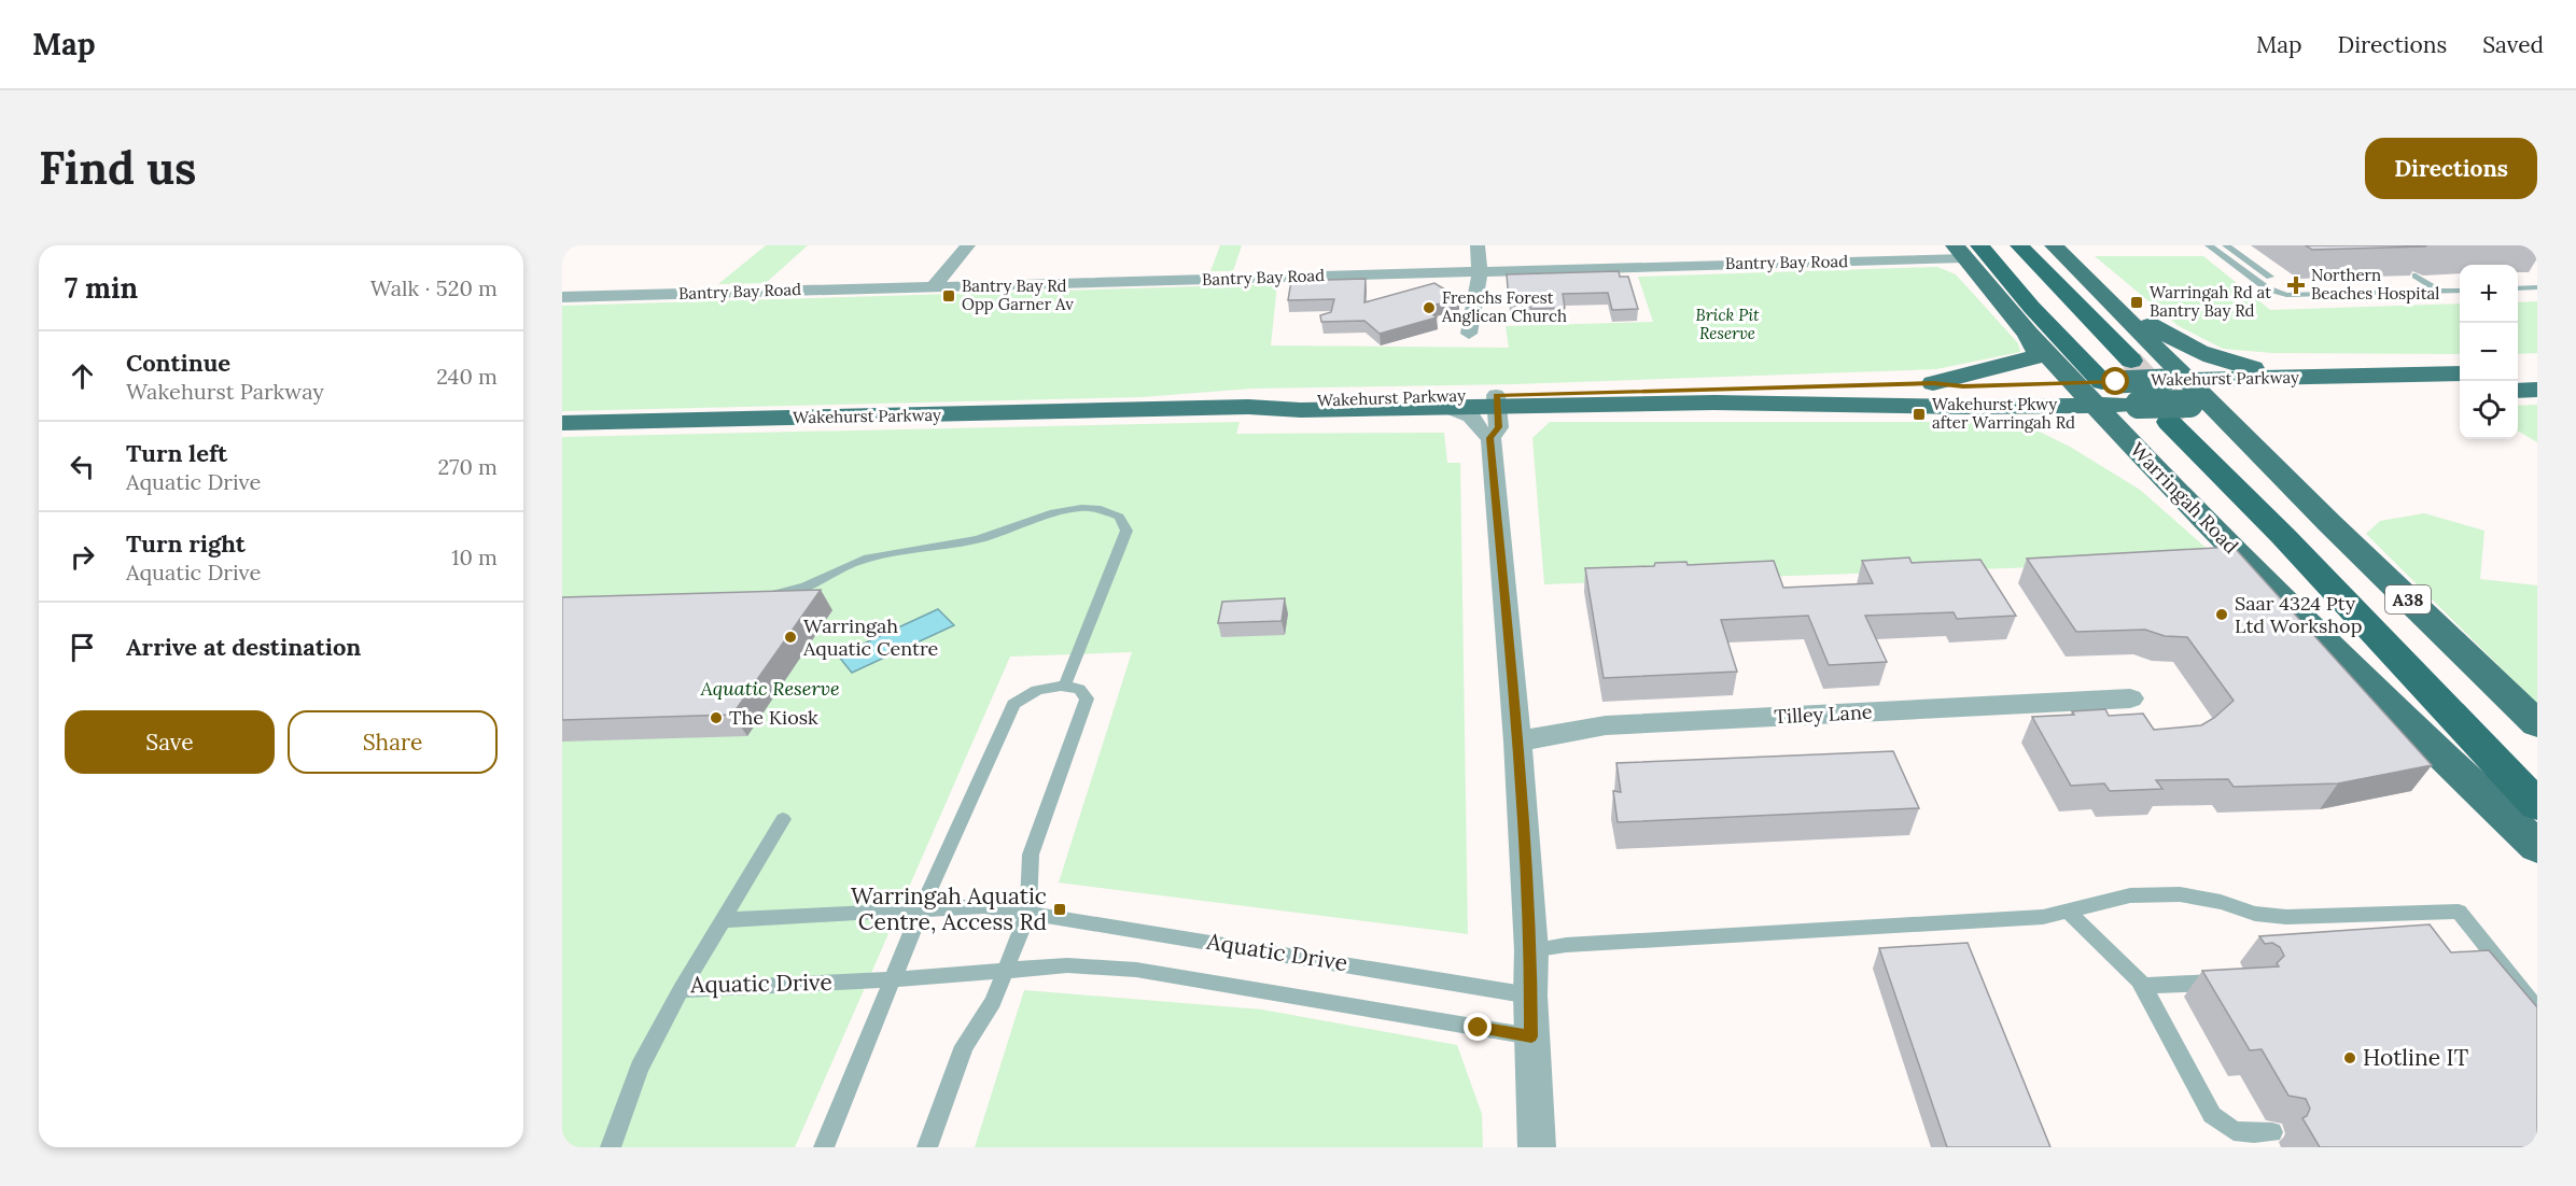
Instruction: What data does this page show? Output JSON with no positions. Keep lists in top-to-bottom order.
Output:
{
  "streets": {
    "highway": ["Warringah Road", "A38"],
    "main road": ["Wakehurst Parkway"],
    "street": ["Bantry Bay Road", "Tilley Lane"],
    "lane": ["Aquatic Drive"]
  },
  "crossings": [
    ["Bantry Bay Road", "Warringah Road"],
    ["Wakehurst Parkway", "Warringah Road"]
  ],
  "parks": ["Brick Pit Reserve", "Aquatic Reserve"],
  "places": {
    "health": ["Northern Beaches Hospital"],
    "transit": [
      "Bantry Bay Rd Opp Garner Av",
      "Warringah Rd at Bantry Bay Rd",
      "Wakehurst Pkwy after Warringah Rd",
      "Warringah Aquatic Centre, Access Rd"
    ],
    "other": [
      "Frenchs Forest Anglican Church",
      "Saar 4324 Pty Ltd Workshop",
      "Warringah Aquatic Centre",
      "The Kiosk",
      "Hotline IT"
    ]
  },
  "page": {
    "header": "Map",
    "nav": ["Map", "Directions", "Saved"],
    "buttons": [
      "Directions",
      ["Save", "Share"]
    ],
    "title": "Find us",
    "heading": ["7 min", "Walk · 520 m"],
    "map_buttons": ["+", "−"],
    "list": [
      ["Continue", "Wakehurst Parkway", "240 m"],
      ["Turn left", "Aquatic Drive", "270 m"],
      ["Turn right", "Aquatic Drive", "10 m"],
      "Arrive at destination"
    ]
  }
}
